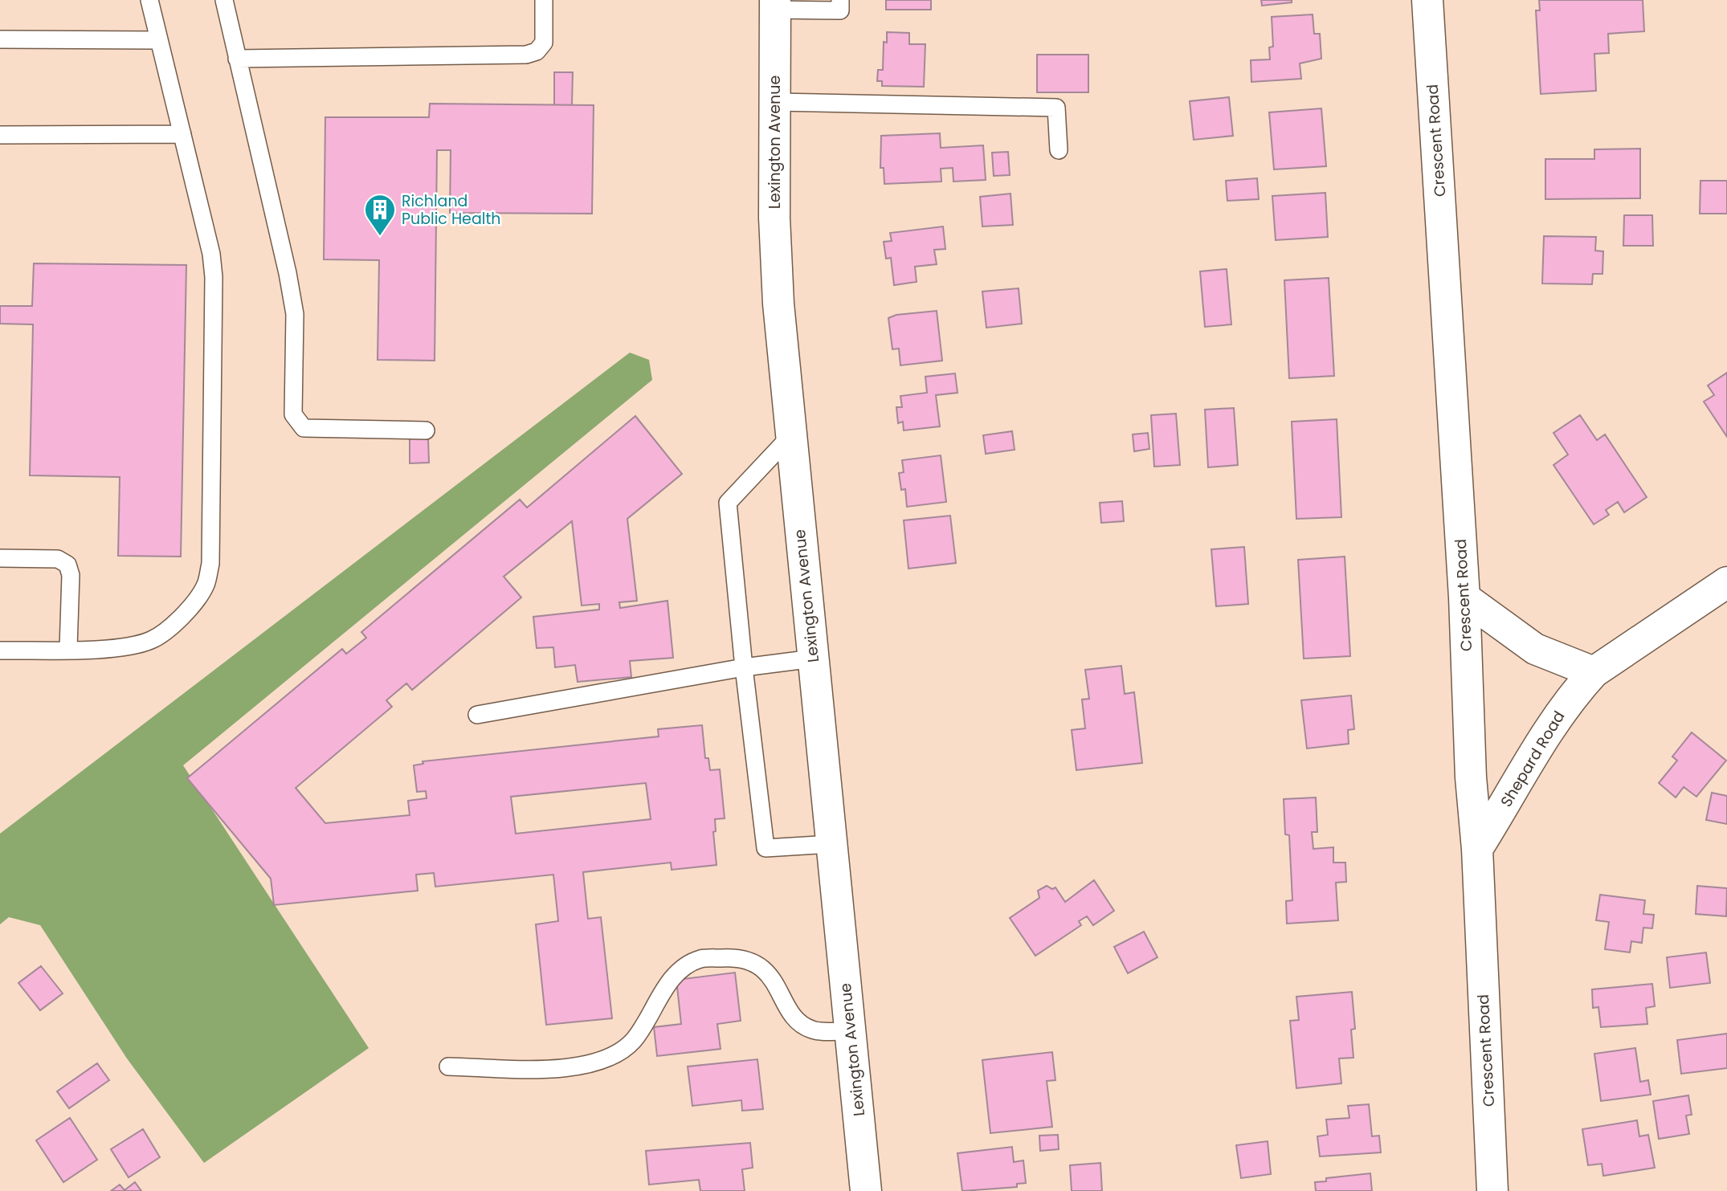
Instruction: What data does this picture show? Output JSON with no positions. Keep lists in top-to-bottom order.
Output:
{
  "streets": {
    "street": ["Crescent Road", "Lexington Avenue", "Shepard Road"]
  },
  "crossings": [
    ["Crescent Road", "Shepard Road"]
  ],
  "places": {
    "building": ["Richland Public Health"]
  }
}
